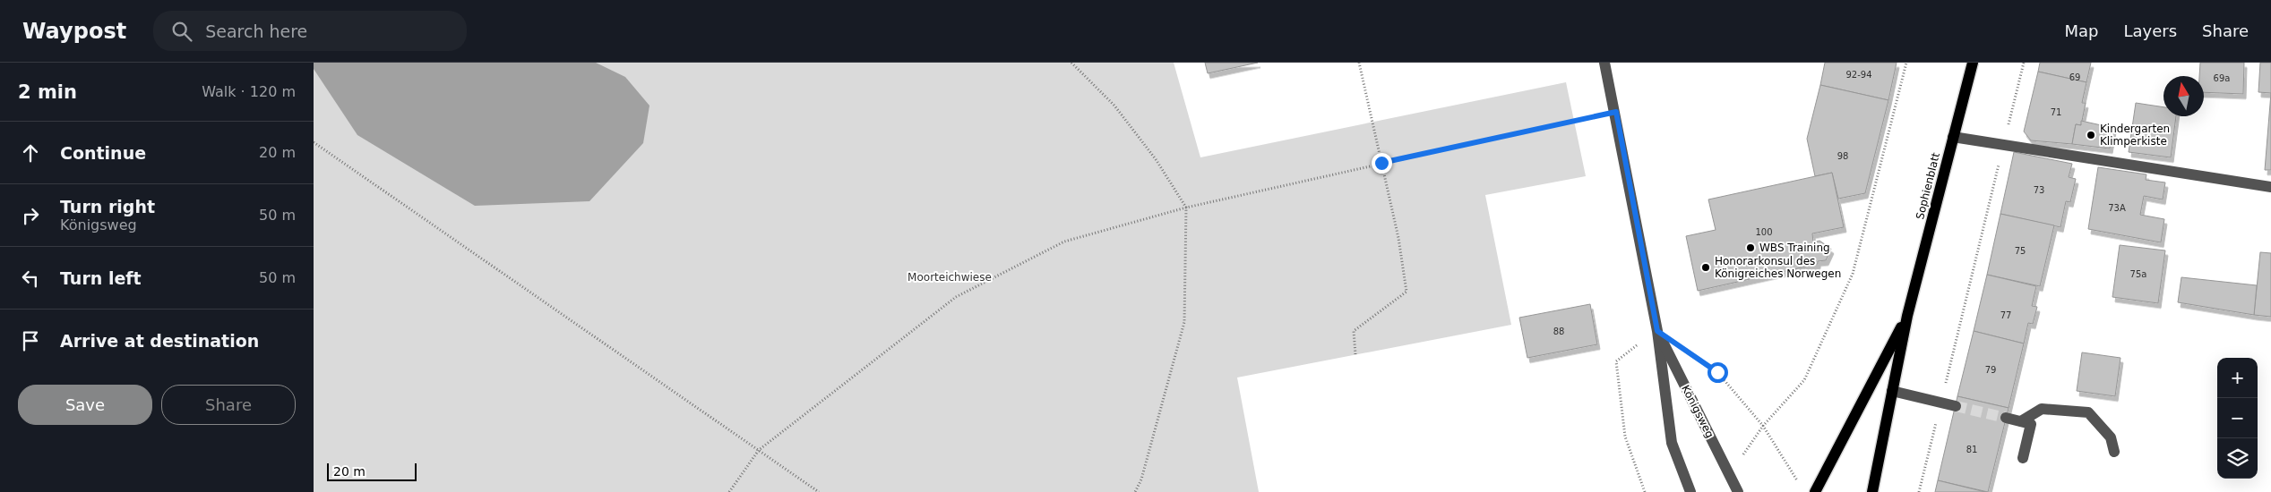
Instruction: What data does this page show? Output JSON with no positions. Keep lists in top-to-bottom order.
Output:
{
  "streets": {
    "main road": ["Sophienblatt"],
    "street": ["Königsweg"]
  },
  "parks": ["Moorteichwiese"],
  "places": ["Kindergarten Klimperkiste", "WBS Training", "Honorarkonsul des Königreiches Norwegen"],
  "house_numbers": [
    "92-94",
    "69",
    "69a",
    "71",
    "98",
    "73",
    "73A",
    "100",
    "75",
    "75a",
    "77",
    "88",
    "79",
    "81"
  ],
  "scale_bar": "20 m",
  "north": "top",
  "page": {
    "header": "Waypost",
    "search": "Search here",
    "nav": ["Map", "Layers", "Share"],
    "heading": ["2 min", "Walk · 120 m"],
    "list": [
      ["Continue", "20 m"],
      ["Turn right", "Königsweg", "50 m"],
      ["Turn left", "50 m"],
      "Arrive at destination"
    ],
    "map_buttons": ["+", "−"],
    "buttons": ["Save", "Share"],
    "scale": "20 m"
  }
}
